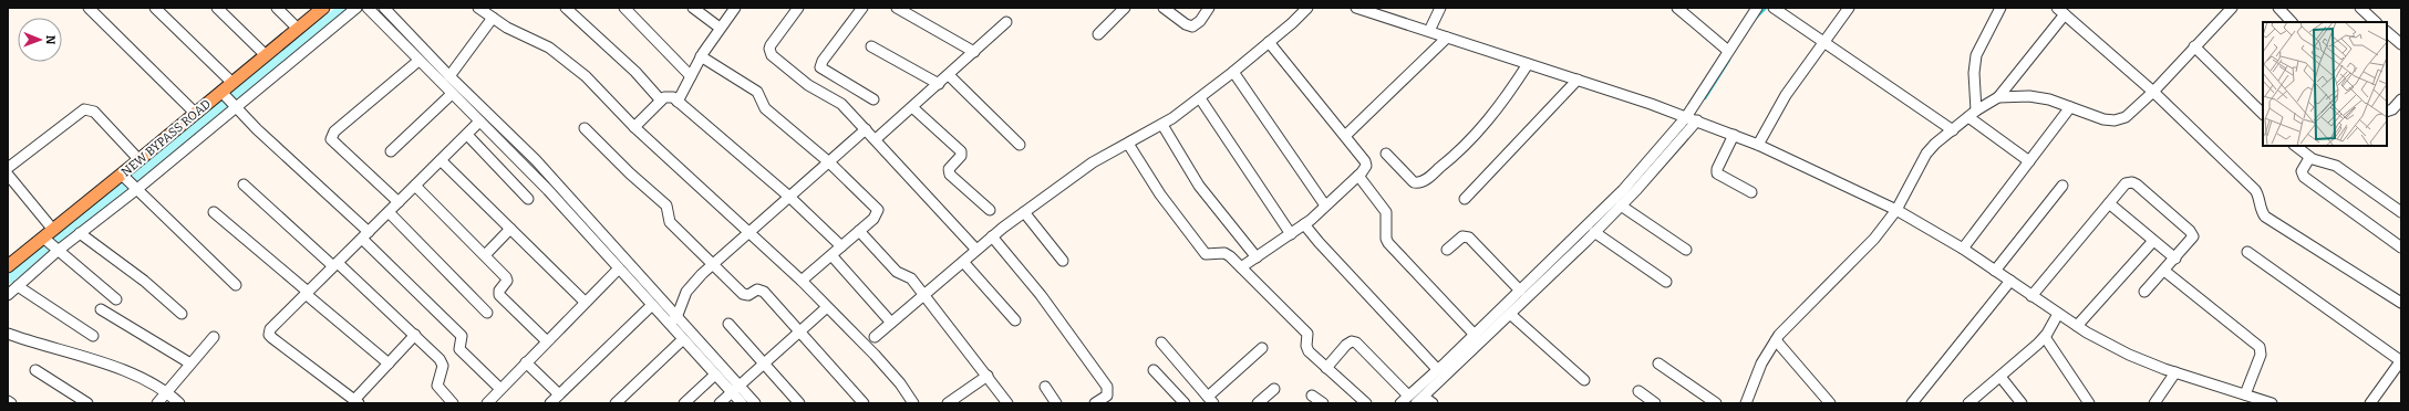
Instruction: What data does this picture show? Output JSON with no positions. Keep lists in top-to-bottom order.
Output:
{
  "streets": {
    "main road": ["NEW BYPASS ROAD"]
  },
  "north": "right"
}
